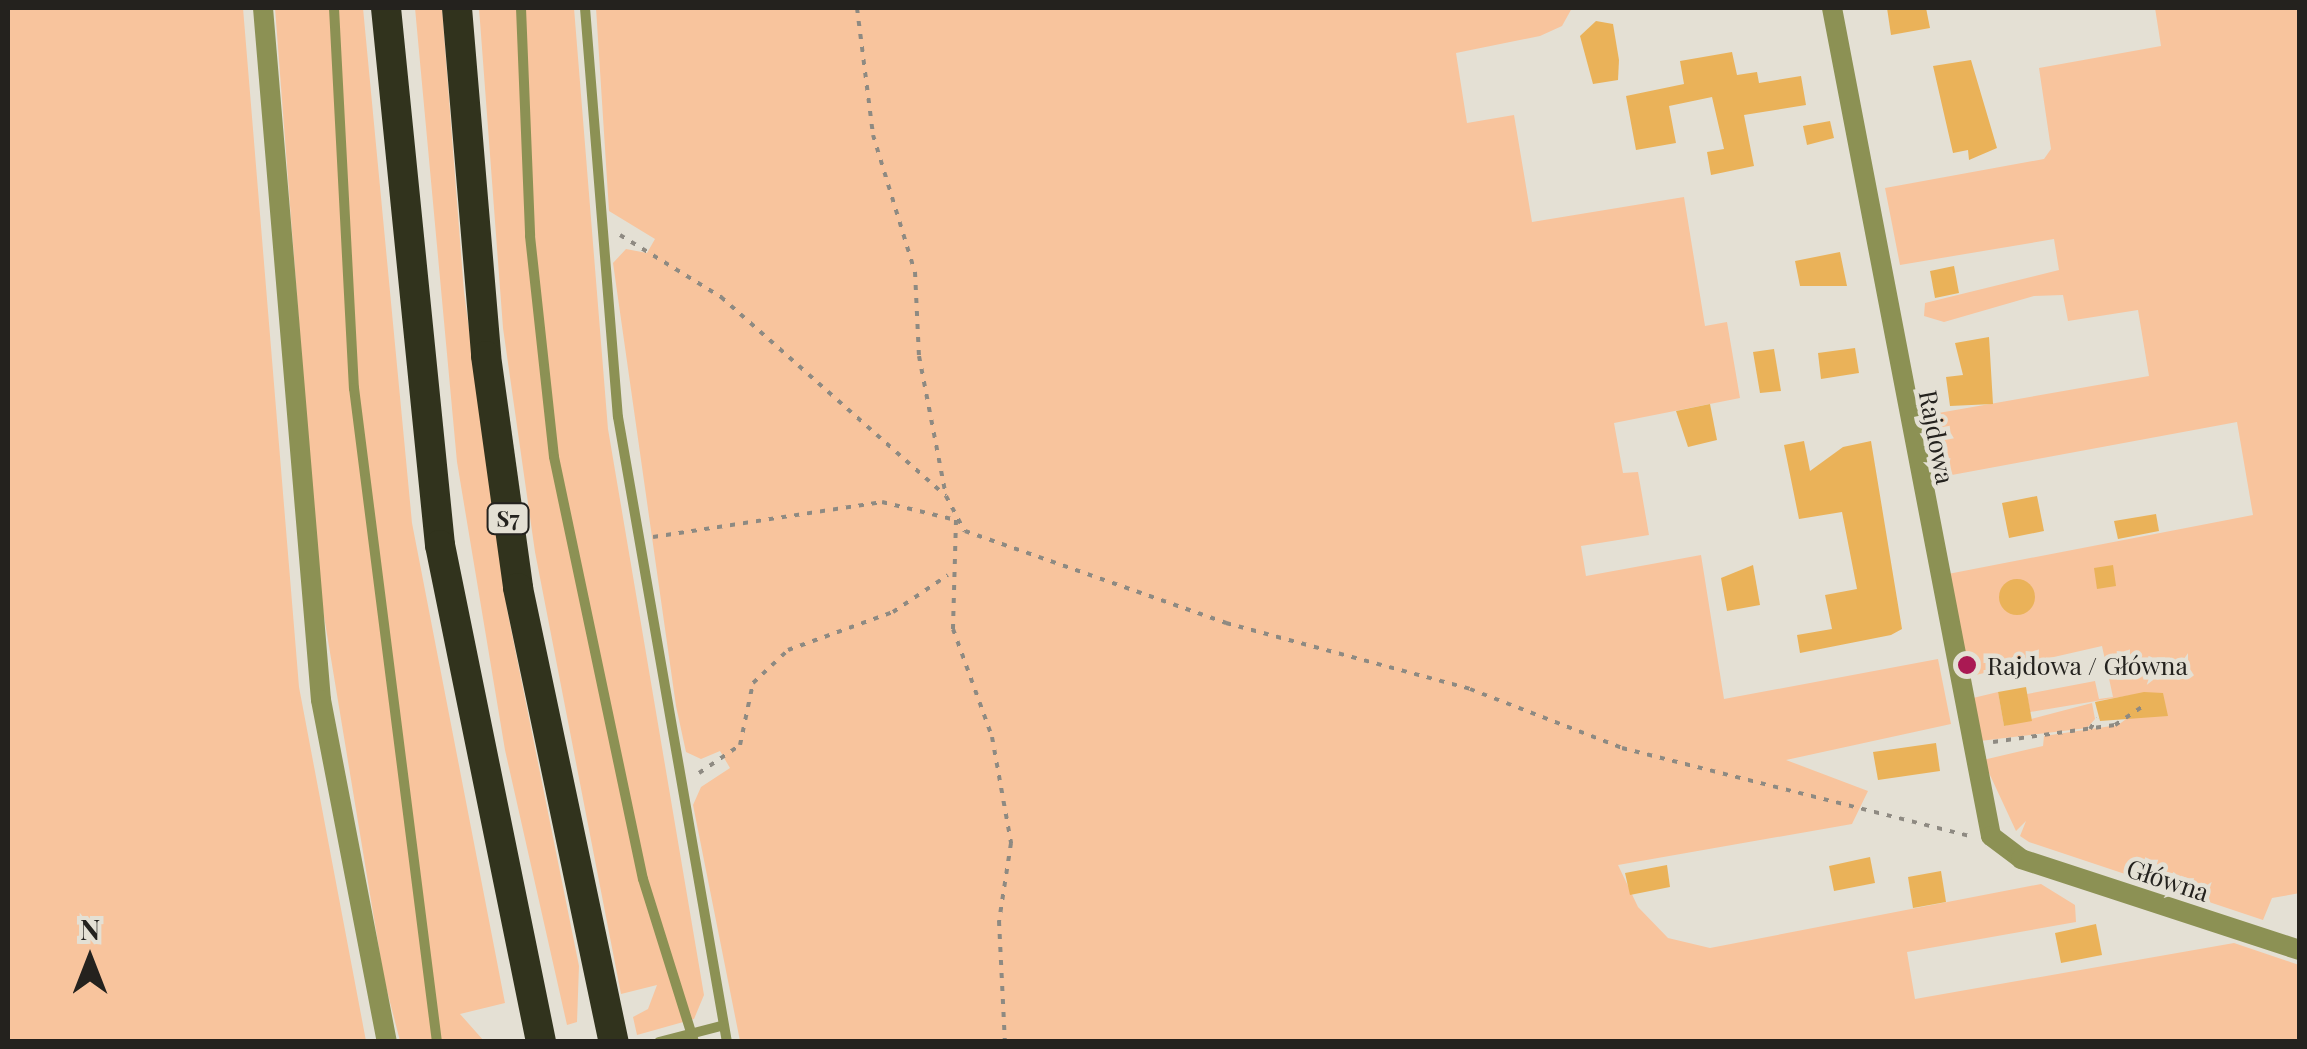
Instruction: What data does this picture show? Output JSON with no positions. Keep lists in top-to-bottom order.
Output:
{
  "streets": {
    "highway": ["S7"],
    "street": ["Rajdowa", "Główna"]
  },
  "crossings": [
    ["Rajdowa", "Główna"]
  ],
  "places": ["Rajdowa / Główna"],
  "north": "top"
}
